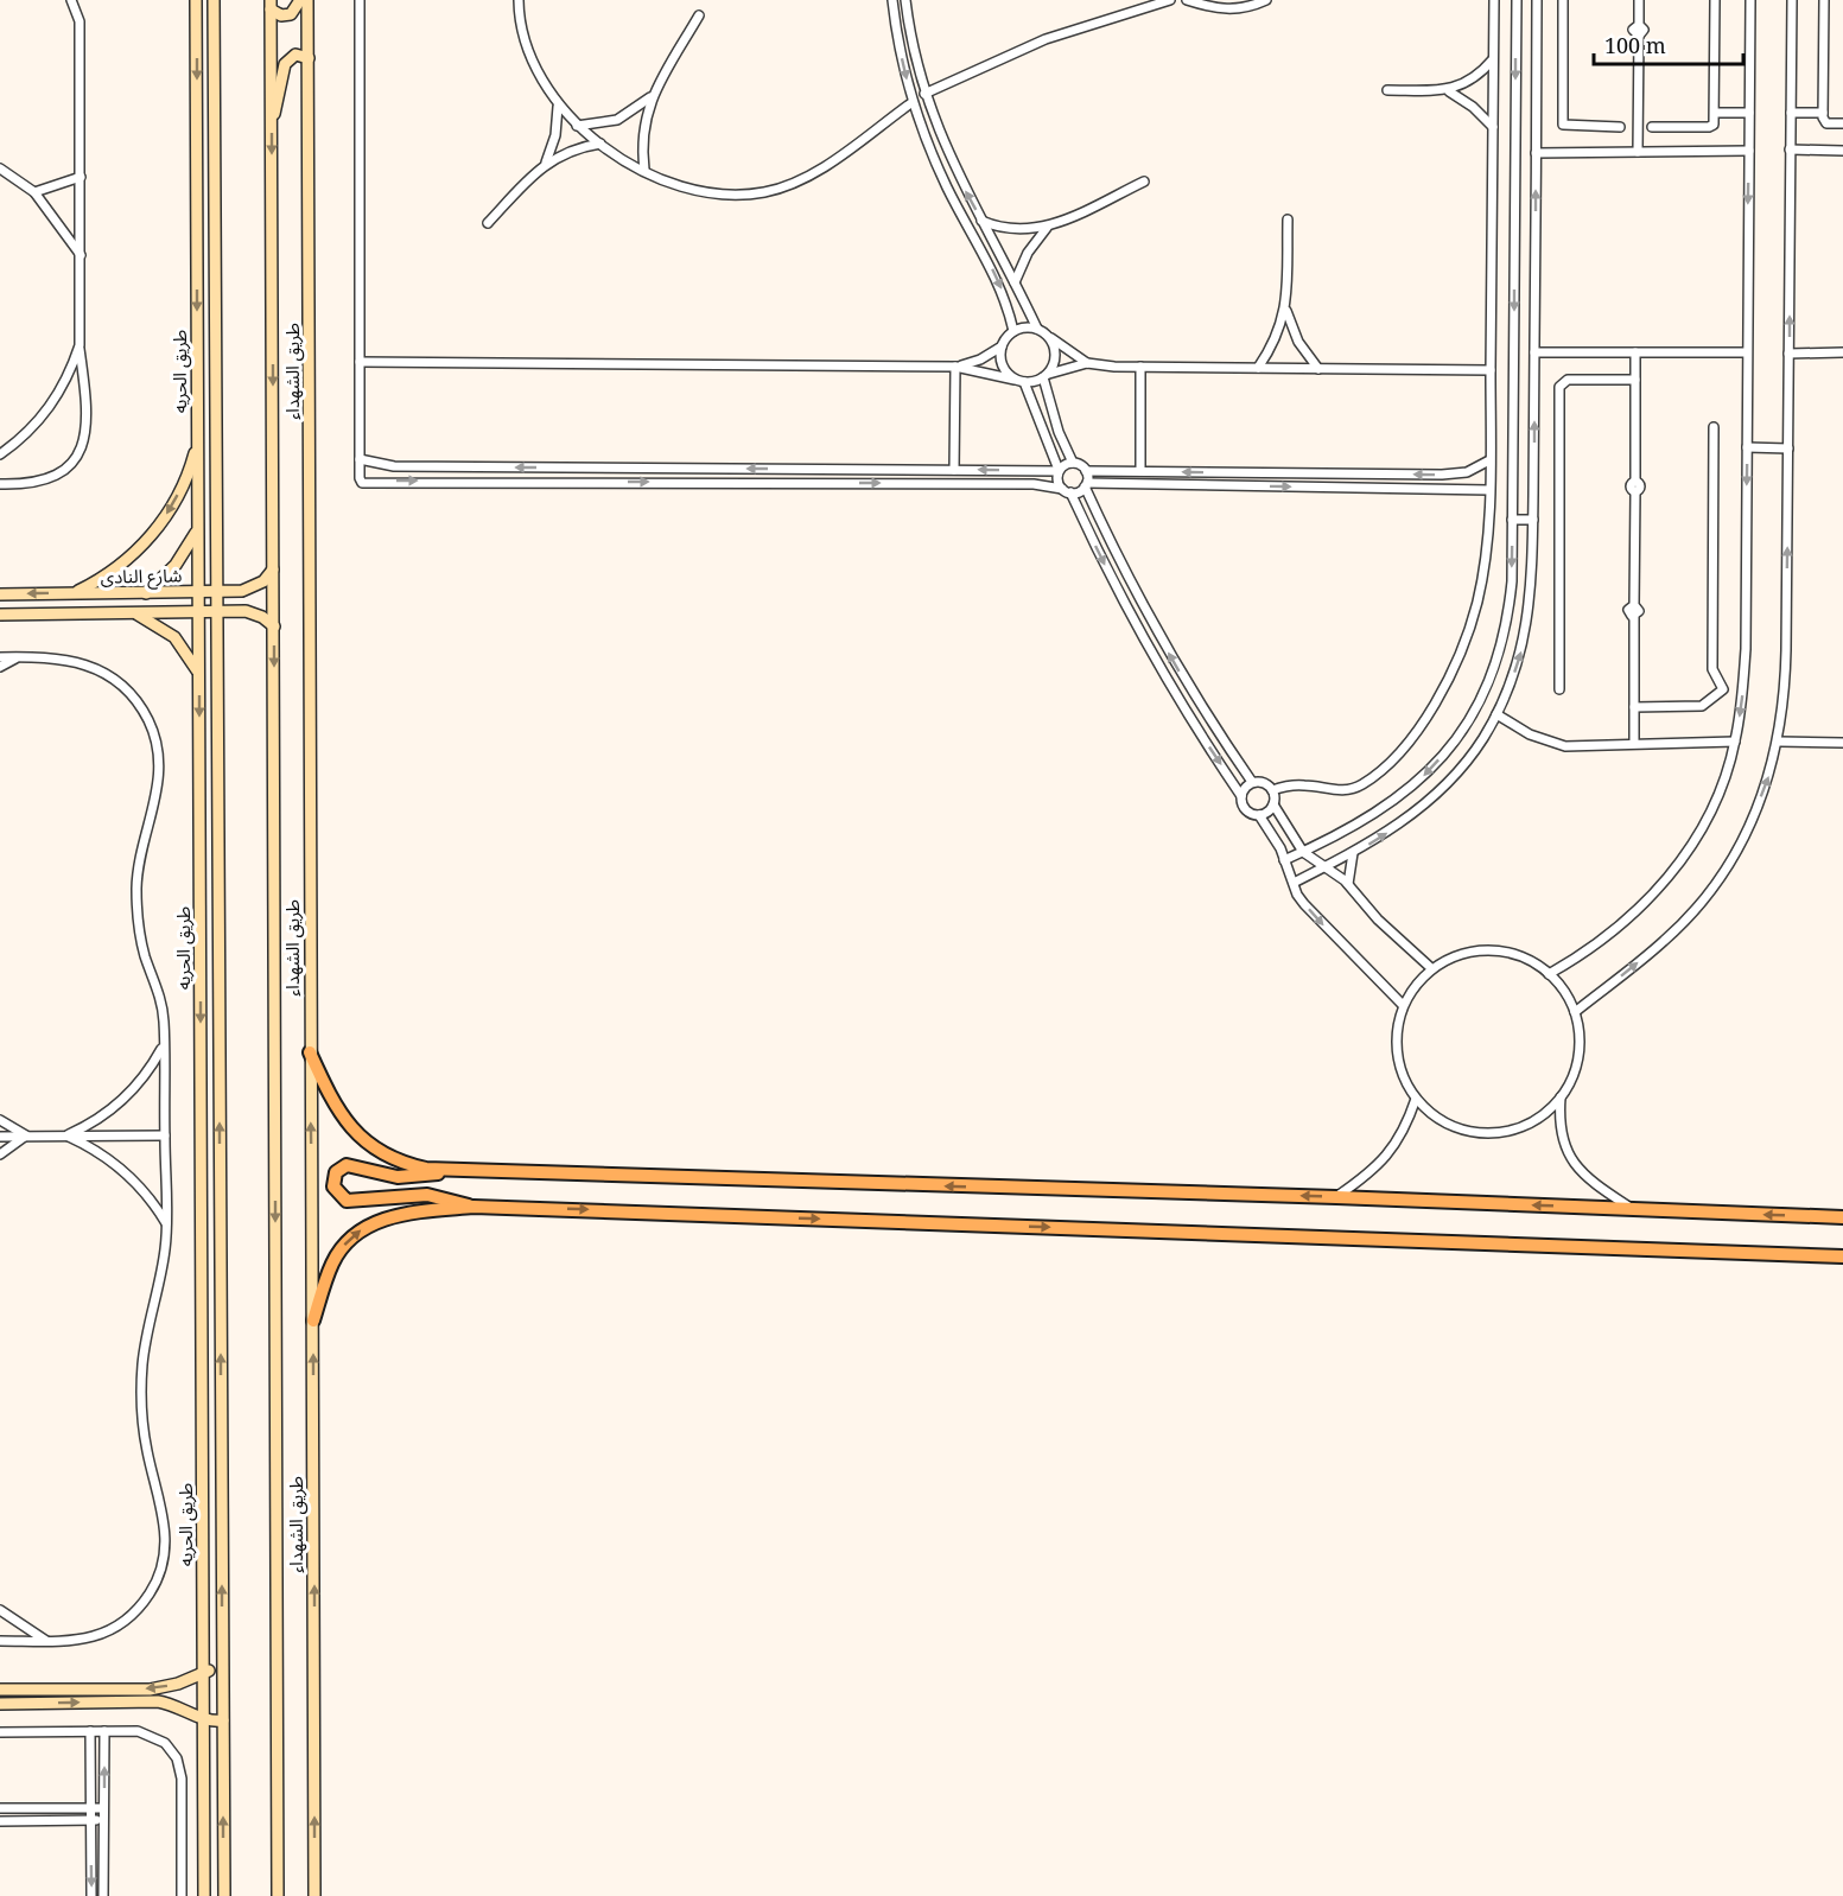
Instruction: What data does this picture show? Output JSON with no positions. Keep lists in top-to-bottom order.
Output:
{
  "streets": {
    "street": ["طريق الحريه", "طريق الشهداء", "شارع النادى"]
  },
  "crossings": [
    ["طريق الحريه", "شارع النادى"],
    ["طريق الشهداء", "شارع النادى"]
  ],
  "scale_bar": "100 m"
}
